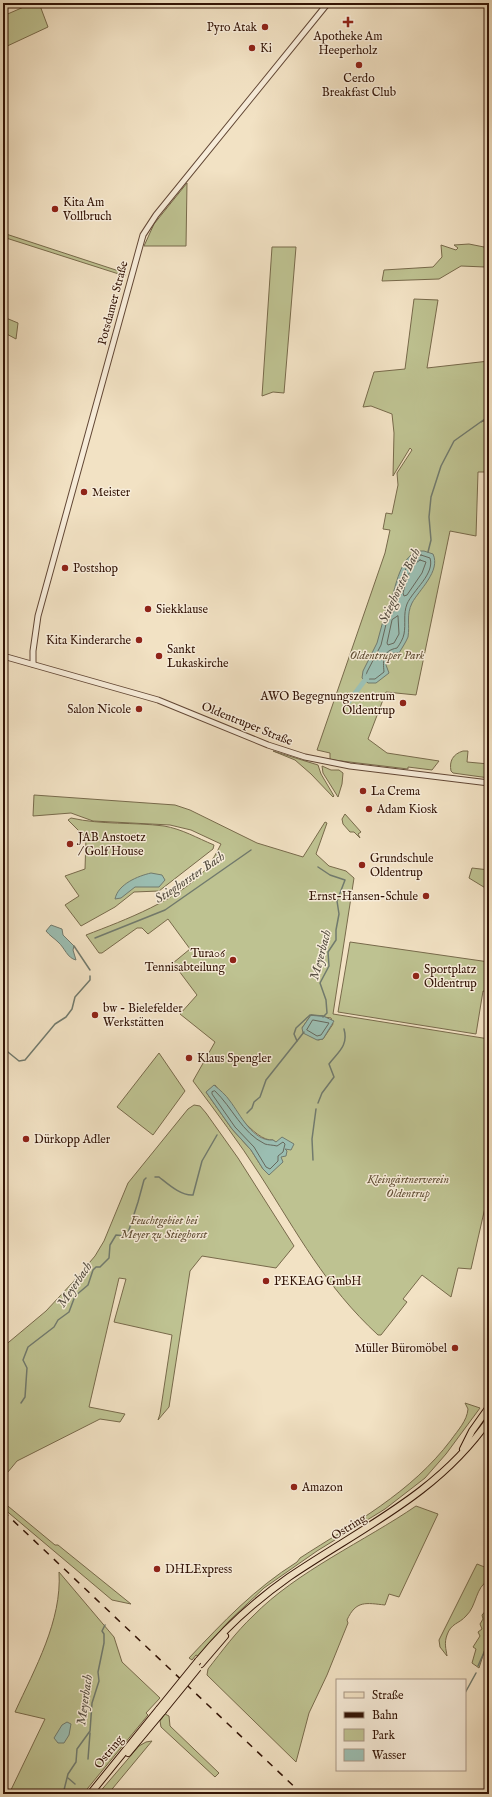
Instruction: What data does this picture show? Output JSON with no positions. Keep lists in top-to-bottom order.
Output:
{
  "streets": {
    "main road": ["Ostring"],
    "street": ["Potsdamer Straße", "Oldentruper Straße"]
  },
  "crossings": [
    ["Potsdamer Straße", "Oldentruper Straße"]
  ],
  "water": ["Stieghorster Bach", "Meyerbach"],
  "parks": ["Oldentruper Park", "Kleingärtnerverein Oldentrup", "Feuchtgebiet bei Meyer zu Stieghorst"],
  "places": {
    "health": ["Apotheke Am Heeperholz"],
    "other": [
      "Pyro Atak",
      "Ki",
      "Cerdo Breakfast Club",
      "Kita Am Vollbruch",
      "Meister",
      "Postshop",
      "Siekklause",
      "Kita Kinderarche",
      "Sankt Lukaskirche",
      "AWO Begegnungszentrum Oldentrup",
      "Salon Nicole",
      "La Crema",
      "Adam Kiosk",
      "JAB Anstoetz / Golf House",
      "Grundschule Oldentrup",
      "Ernst-Hansen-Schule",
      "Tura06 Tennisabteilung",
      "Sportplatz Oldentrup",
      "bw - Bielefelder Werkstätten",
      "Klaus Spengler",
      "Dürkopp Adler",
      "PEKEAG GmbH",
      "Müller Büromöbel",
      "Amazon",
      "DHLExpress"
    ]
  },
  "legend": [
    "Straße",
    "Bahn",
    "Park",
    "Wasser"
  ]
}
